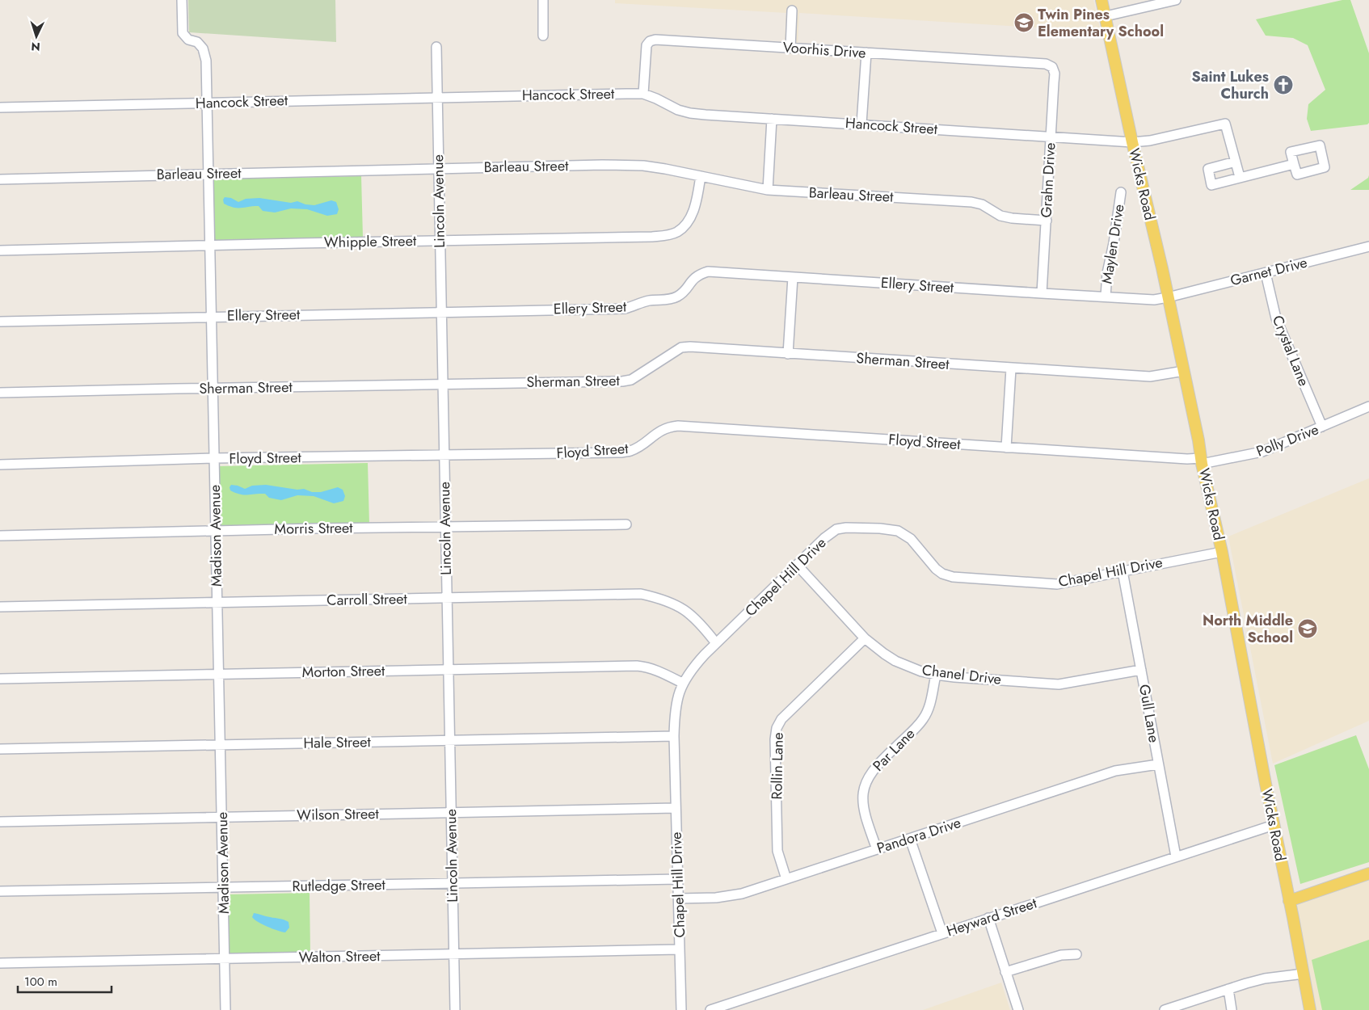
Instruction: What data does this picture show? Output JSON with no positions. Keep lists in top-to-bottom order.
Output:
{
  "streets": {
    "main road": ["Wicks Road"],
    "street": [
      "Voorhis Drive",
      "Hancock Street",
      "Barleau Street",
      "Grahn Drive",
      "Lincoln Avenue",
      "Whipple Street",
      "Maylen Drive",
      "Garnet Drive",
      "Ellery Street",
      "Crystal Lane",
      "Sherman Street",
      "Polly Drive",
      "Floyd Street",
      "Morris Street",
      "Madison Avenue",
      "Chapel Hill Drive",
      "Carroll Street",
      "Morton Street",
      "Chanel Drive",
      "Gull Lane",
      "Hale Street",
      "Par Lane",
      "Rollin Lane",
      "Wilson Street",
      "Pandora Drive",
      "Rutledge Street",
      "Heyward Street",
      "Walton Street"
    ]
  },
  "crossings": [
    ["Voorhis Drive", "Hancock Street"],
    ["Voorhis Drive", "Grahn Drive"],
    ["Hancock Street", "Grahn Drive"],
    ["Hancock Street", "Wicks Road"],
    ["Hancock Street", "Lincoln Avenue"],
    ["Hancock Street", "Madison Avenue"],
    ["Barleau Street", "Grahn Drive"],
    ["Barleau Street", "Lincoln Avenue"],
    ["Barleau Street", "Whipple Street"],
    ["Barleau Street", "Madison Avenue"],
    ["Grahn Drive", "Ellery Street"],
    ["Wicks Road", "Garnet Drive"],
    ["Wicks Road", "Ellery Street"],
    ["Wicks Road", "Sherman Street"],
    ["Wicks Road", "Polly Drive"],
    ["Wicks Road", "Floyd Street"],
    ["Wicks Road", "Chapel Hill Drive"],
    ["Wicks Road", "Heyward Street"],
    ["Lincoln Avenue", "Whipple Street"],
    ["Lincoln Avenue", "Ellery Street"],
    ["Lincoln Avenue", "Sherman Street"],
    ["Lincoln Avenue", "Floyd Street"],
    ["Lincoln Avenue", "Morris Street"],
    ["Lincoln Avenue", "Carroll Street"],
    ["Lincoln Avenue", "Morton Street"],
    ["Lincoln Avenue", "Hale Street"],
    ["Lincoln Avenue", "Wilson Street"],
    ["Lincoln Avenue", "Rutledge Street"],
    ["Lincoln Avenue", "Walton Street"],
    ["Whipple Street", "Madison Avenue"],
    ["Maylen Drive", "Ellery Street"],
    ["Garnet Drive", "Ellery Street"],
    ["Garnet Drive", "Crystal Lane"],
    ["Ellery Street", "Madison Avenue"],
    ["Crystal Lane", "Polly Drive"],
    ["Sherman Street", "Madison Avenue"],
    ["Polly Drive", "Floyd Street"],
    ["Floyd Street", "Madison Avenue"],
    ["Morris Street", "Madison Avenue"],
    ["Madison Avenue", "Carroll Street"],
    ["Madison Avenue", "Morton Street"],
    ["Madison Avenue", "Hale Street"],
    ["Madison Avenue", "Wilson Street"],
    ["Madison Avenue", "Rutledge Street"],
    ["Madison Avenue", "Walton Street"],
    ["Chapel Hill Drive", "Carroll Street"],
    ["Chapel Hill Drive", "Morton Street"],
    ["Chapel Hill Drive", "Chanel Drive"],
    ["Chapel Hill Drive", "Gull Lane"],
    ["Chapel Hill Drive", "Hale Street"],
    ["Chapel Hill Drive", "Wilson Street"],
    ["Chapel Hill Drive", "Pandora Drive"],
    ["Chapel Hill Drive", "Rutledge Street"],
    ["Chapel Hill Drive", "Walton Street"],
    ["Chanel Drive", "Gull Lane"],
    ["Chanel Drive", "Par Lane"],
    ["Chanel Drive", "Rollin Lane"],
    ["Gull Lane", "Pandora Drive"],
    ["Gull Lane", "Heyward Street"],
    ["Par Lane", "Pandora Drive"],
    ["Rollin Lane", "Pandora Drive"]
  ],
  "places": {
    "school or university": ["Twin Pines Elementary School", "North Middle School"],
    "church": ["Saint Lukes Church"]
  },
  "scale_bar": "100 m",
  "north": "bottom"
}
